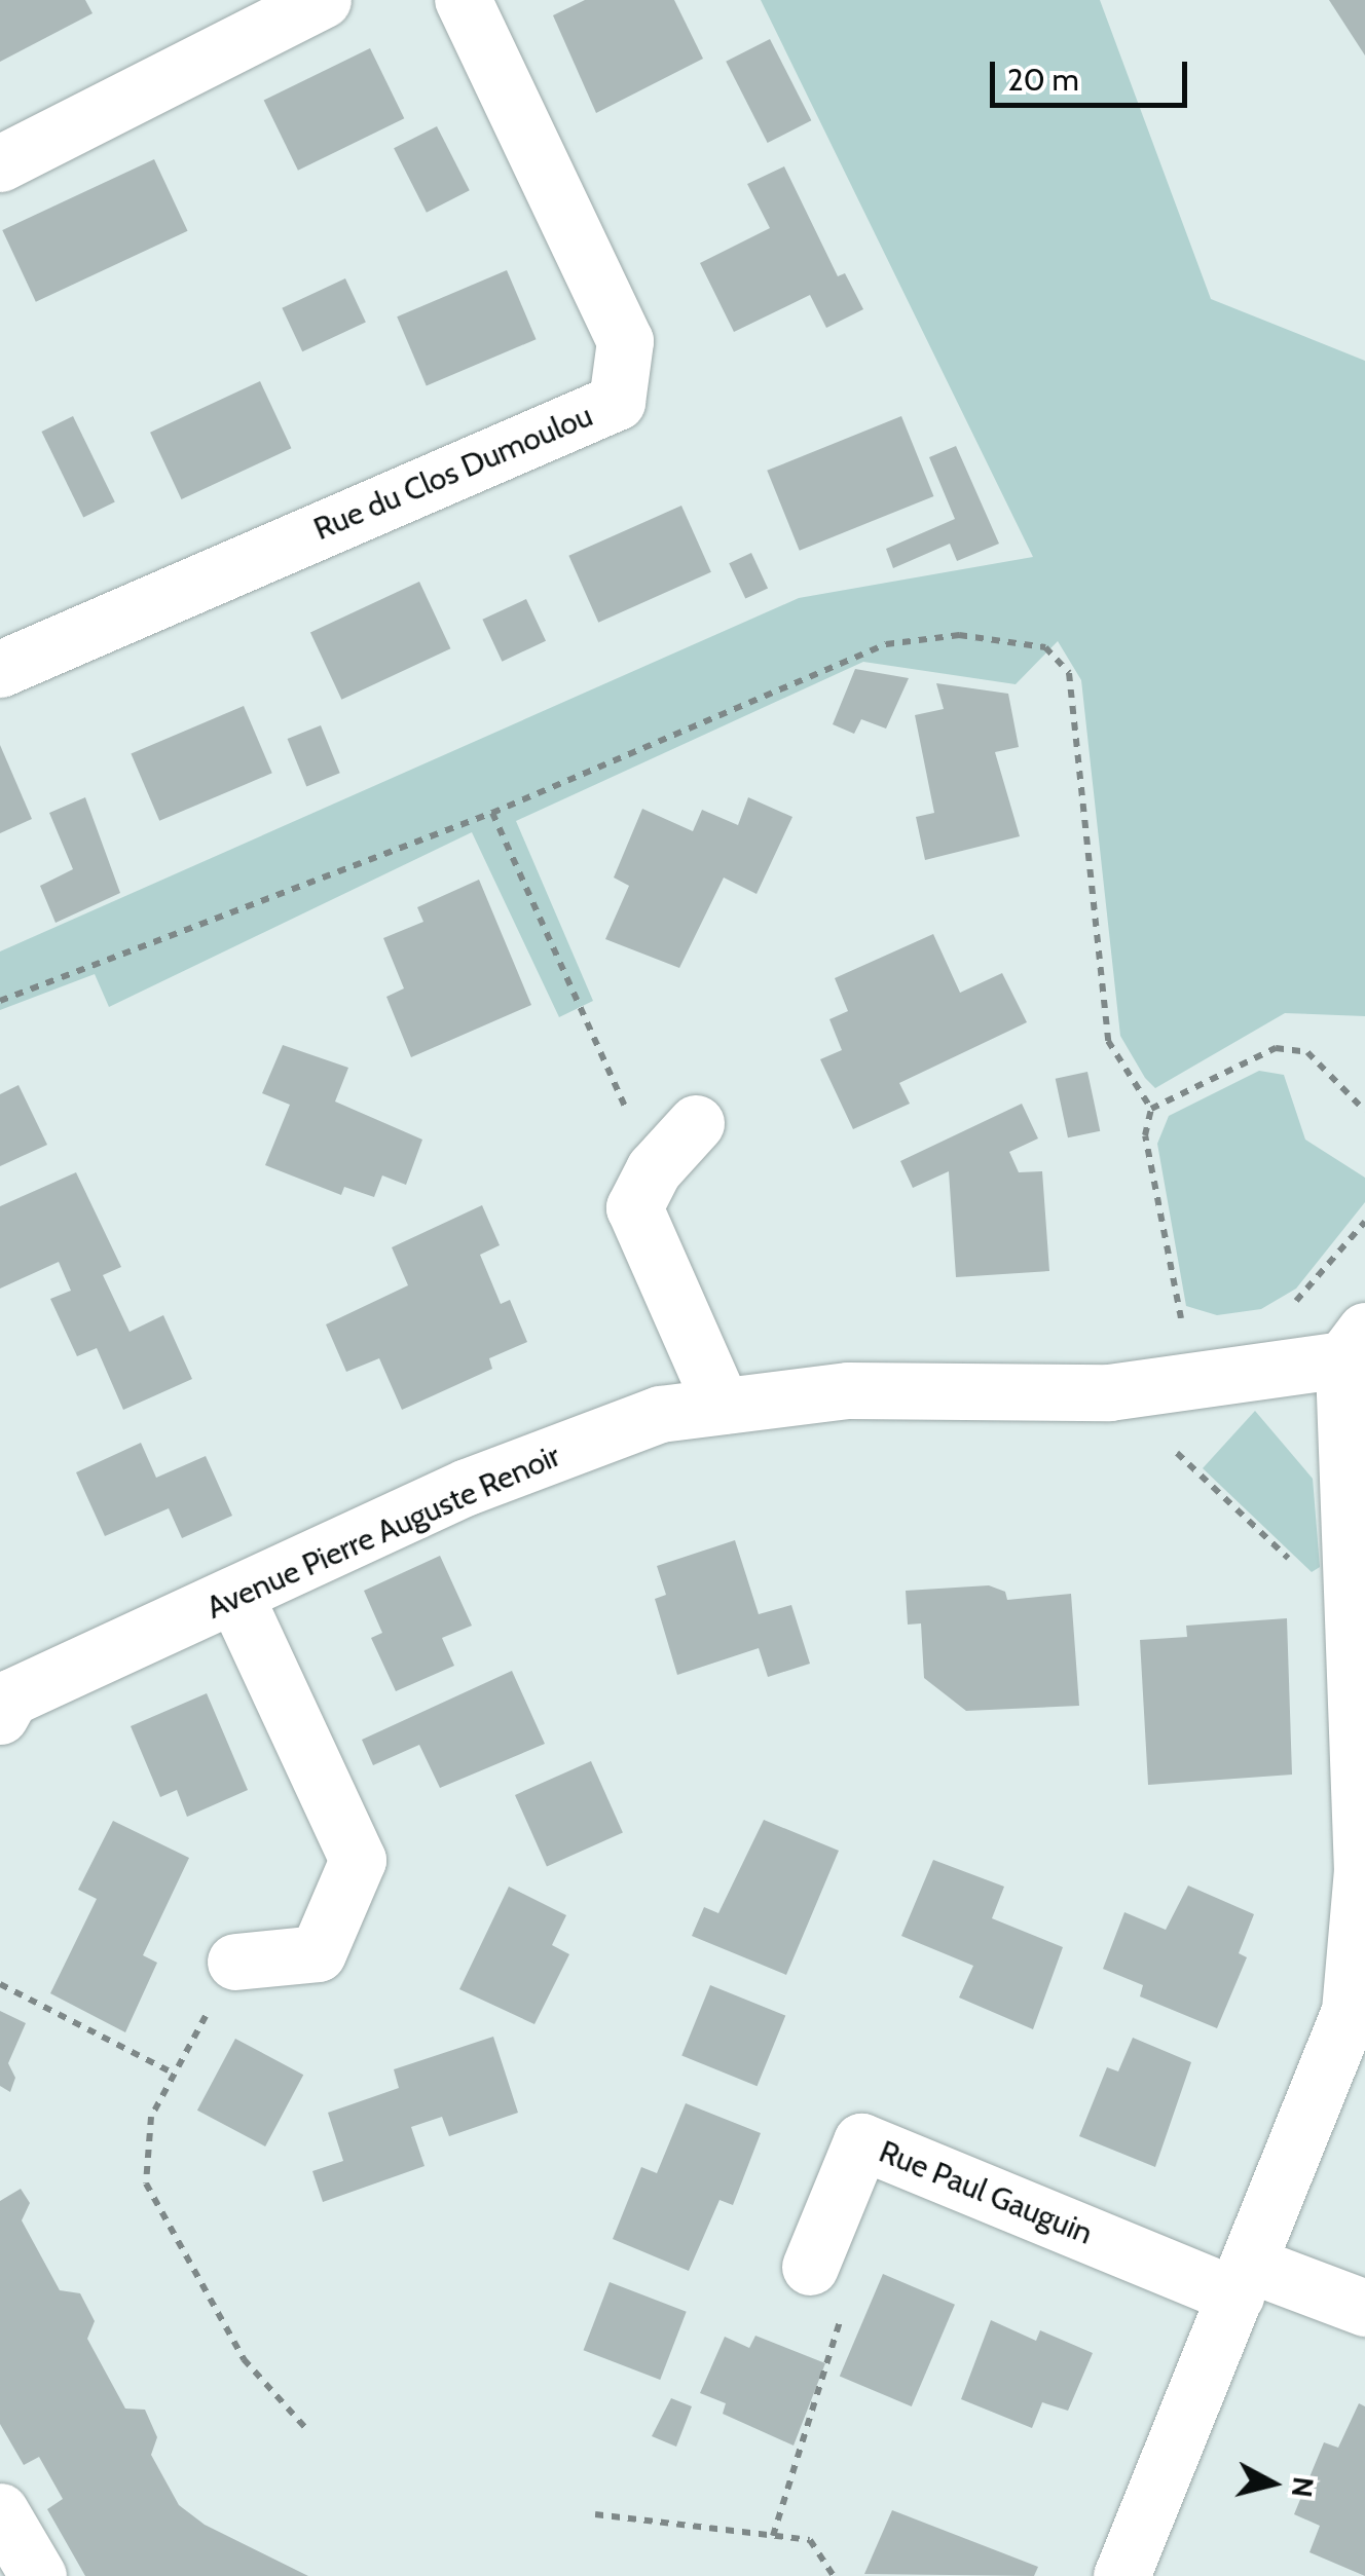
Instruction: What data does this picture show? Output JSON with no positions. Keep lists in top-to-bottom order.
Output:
{
  "streets": {
    "street": ["Rue du Clos Dumoulou", "Avenue Pierre Auguste Renoir", "Rue Paul Gauguin"]
  },
  "scale_bar": "20 m",
  "north": "right"
}
